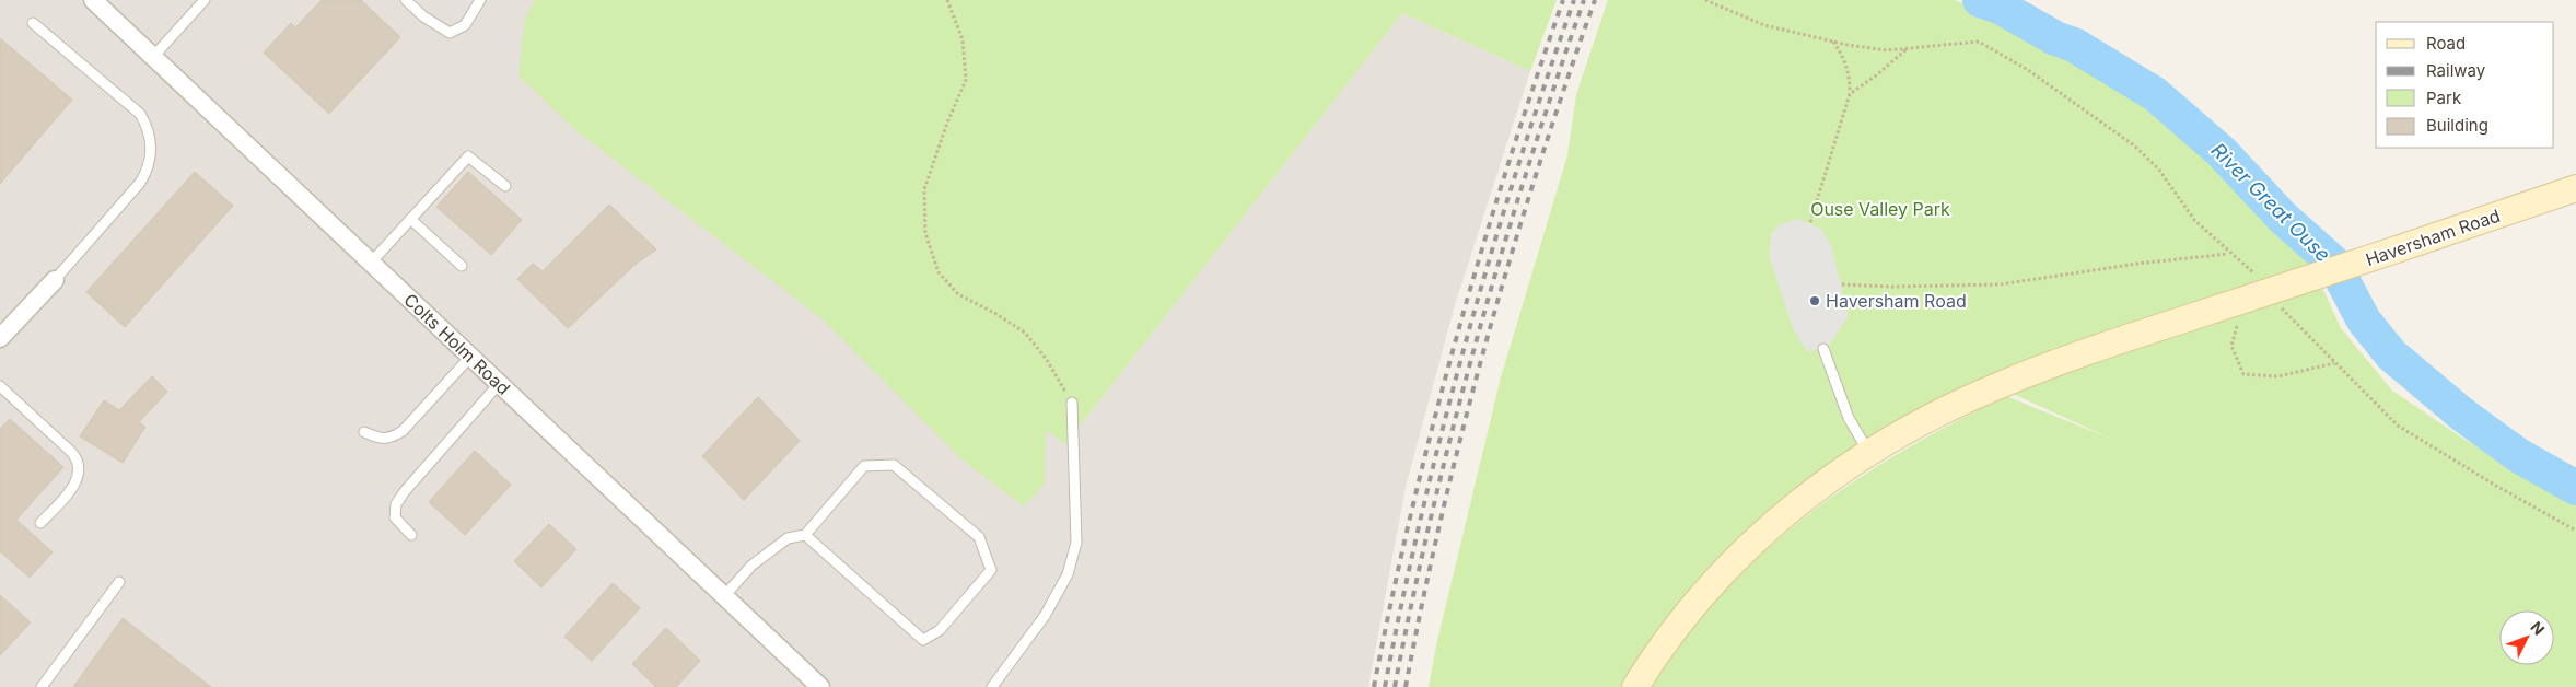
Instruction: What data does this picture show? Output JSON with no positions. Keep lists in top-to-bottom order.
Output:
{
  "streets": {
    "street": ["Haversham Road", "Colts Holm Road"]
  },
  "water": ["River Great Ouse"],
  "parks": ["Ouse Valley Park"],
  "places": ["Haversham Road"],
  "legend": [
    "Road",
    "Railway",
    "Park",
    "Building"
  ],
  "north": "top right"
}
